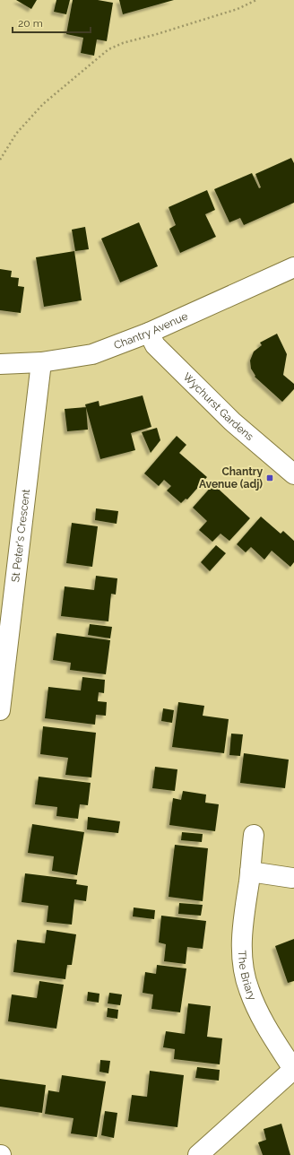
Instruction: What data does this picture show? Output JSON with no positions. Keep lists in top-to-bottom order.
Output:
{
  "streets": {
    "street": [
      "Chantry Avenue",
      "Wychurst Gardens",
      "St Peter's Crescent",
      "The Briary"
    ]
  },
  "crossings": [
    ["Chantry Avenue", "Wychurst Gardens"],
    ["Chantry Avenue", "St Peter's Crescent"]
  ],
  "places": {
    "transit": ["Chantry Avenue (adj)"]
  },
  "scale_bar": "20 m"
}
